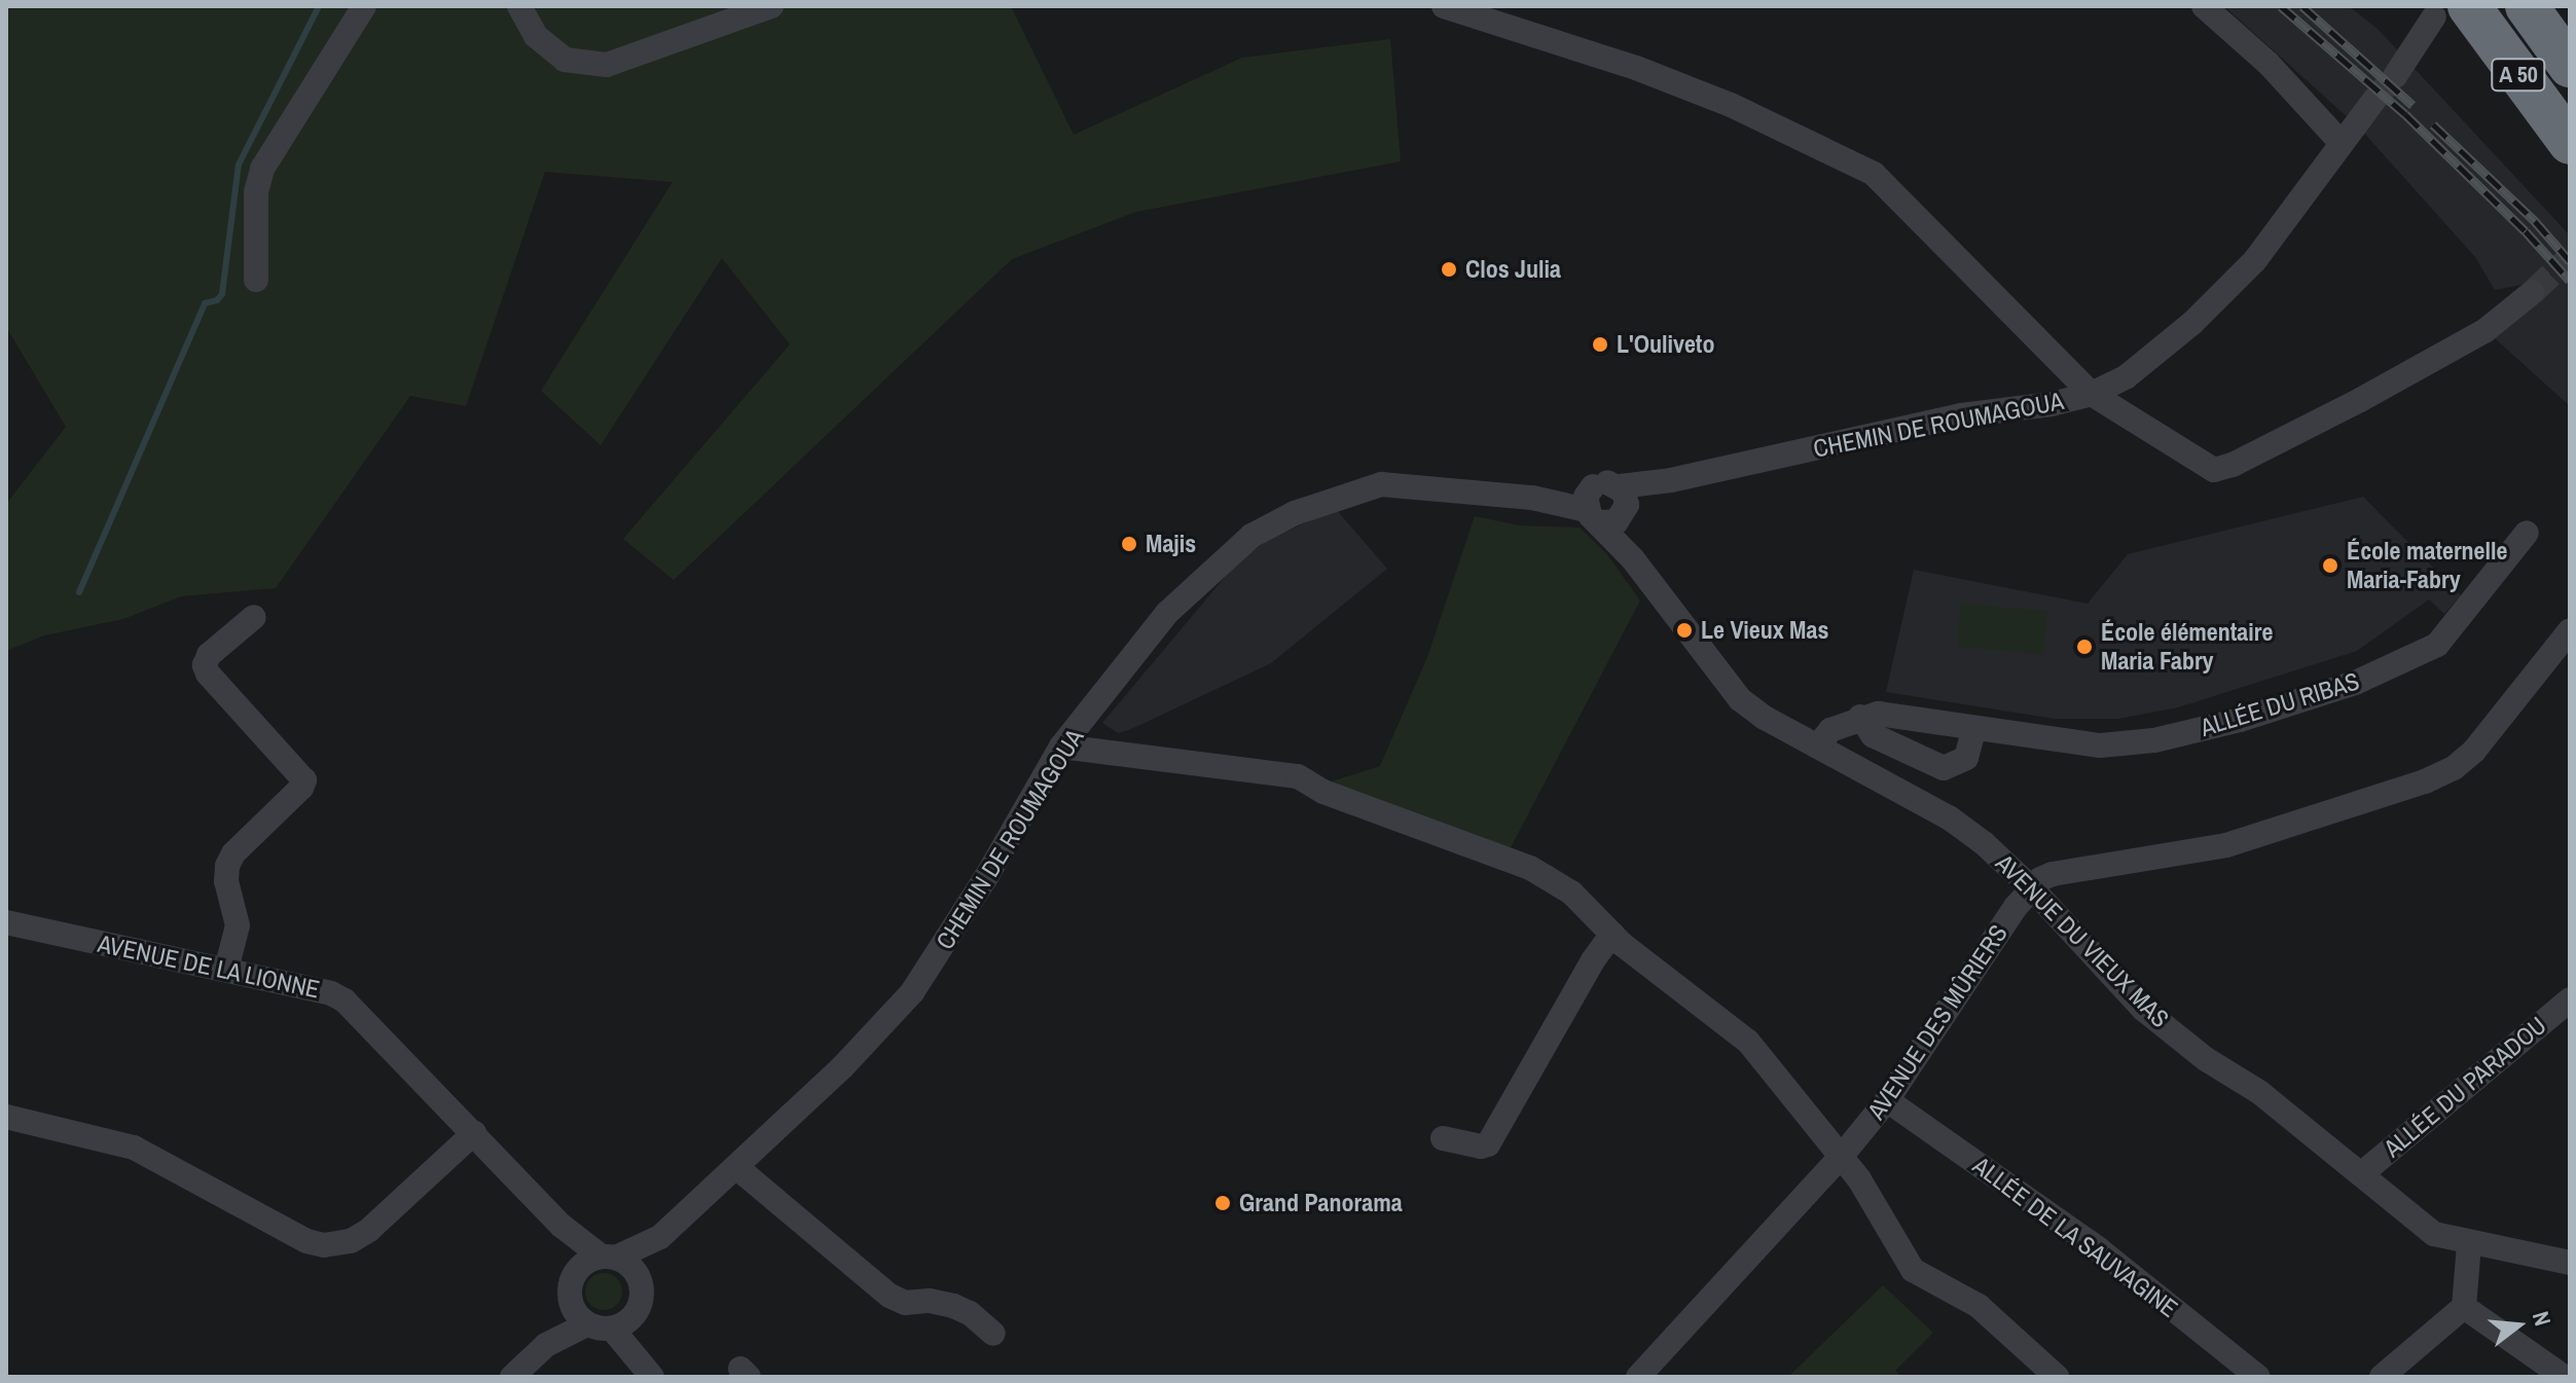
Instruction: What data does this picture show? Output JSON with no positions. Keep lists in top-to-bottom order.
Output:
{
  "streets": {
    "highway": ["A 50"],
    "street": [
      "CHEMIN DE ROUMAGOUA",
      "ALLÉE DU RIBAS",
      "AVENUE DU VIEUX MAS",
      "AVENUE DE LA LIONNE",
      "AVENUE DES MÛRIERS",
      "ALLÉE DU PARADOU",
      "ALLÉE DE LA SAUVAGINE"
    ]
  },
  "crossings": [
    ["CHEMIN DE ROUMAGOUA", "AVENUE DU VIEUX MAS"],
    ["CHEMIN DE ROUMAGOUA", "AVENUE DE LA LIONNE"],
    ["AVENUE DU VIEUX MAS", "AVENUE DES MÛRIERS"],
    ["AVENUE DU VIEUX MAS", "ALLÉE DU PARADOU"],
    ["AVENUE DES MÛRIERS", "ALLÉE DE LA SAUVAGINE"]
  ],
  "places": [
    "Clos Julia",
    "L'Ouliveto",
    "Majis",
    "École maternelle Maria-Fabry",
    "Le Vieux Mas",
    "École élémentaire Maria Fabry",
    "Grand Panorama"
  ],
  "north": "right"
}
